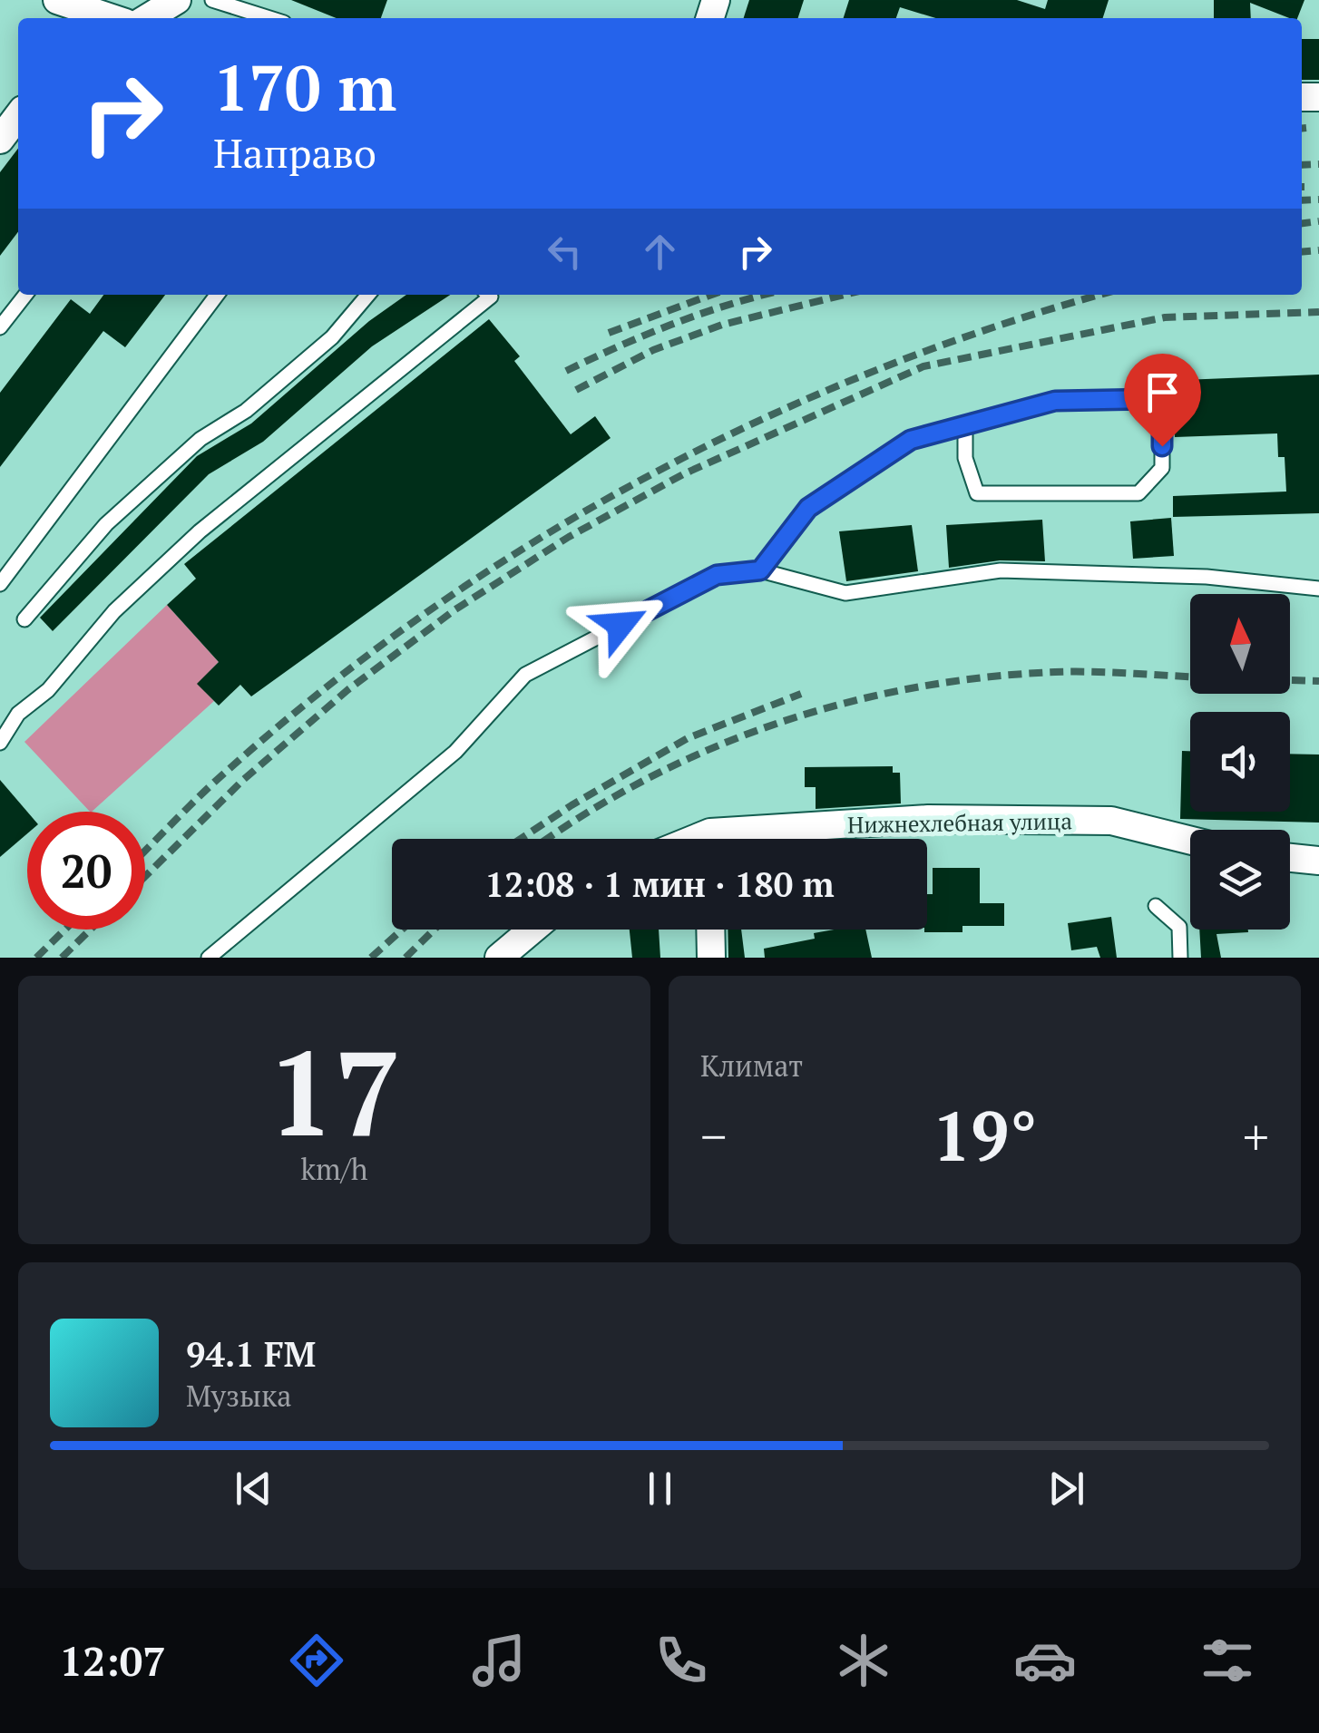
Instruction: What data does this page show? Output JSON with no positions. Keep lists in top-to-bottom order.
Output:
{
  "streets": {
    "street": ["Нижнехлебная улица"]
  },
  "north": "top",
  "page": {
    "turn": ["170 m", "Направо"],
    "limit": "20",
    "trip": "12:08 · 1 мин · 180 m",
    "tile": [
      ["17", "km/h"],
      "Климат"
    ],
    "heat": ["−", "19°", "+"],
    "song": ["94.1 FM", "Музыка"],
    "tabs": "12:07"
  }
}
